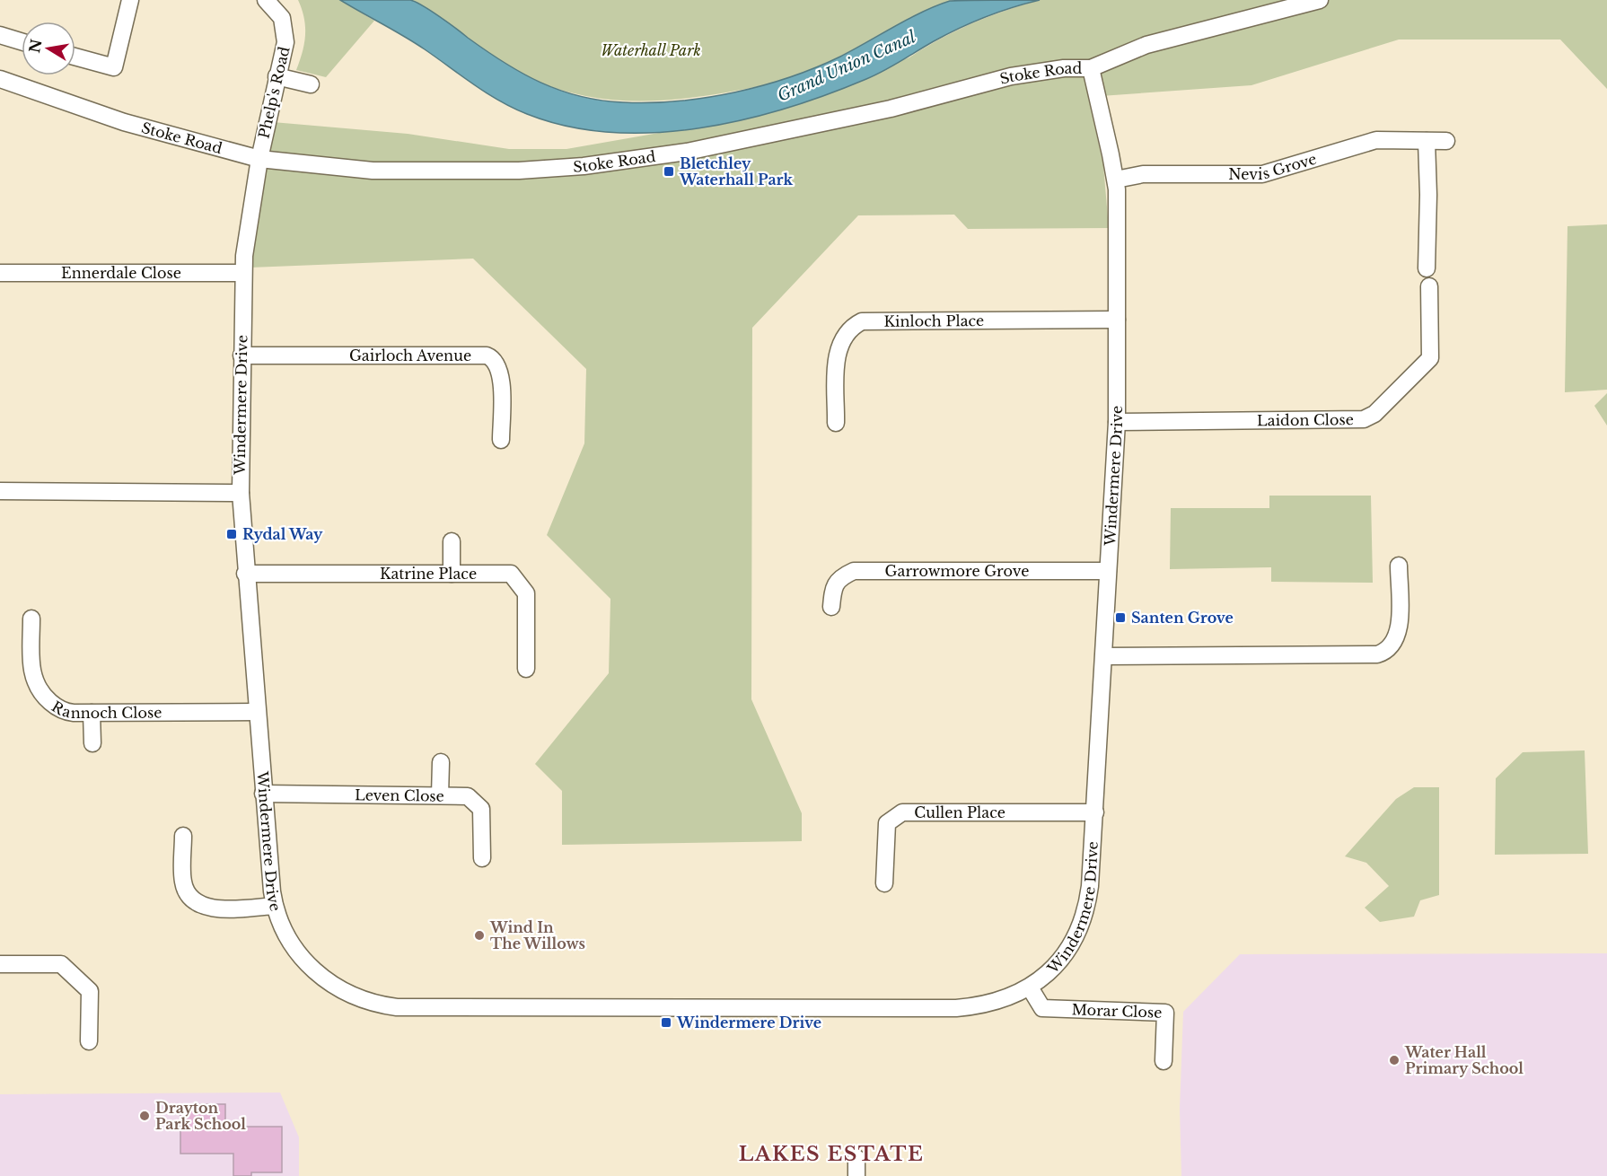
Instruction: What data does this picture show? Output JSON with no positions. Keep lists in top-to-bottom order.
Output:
{
  "streets": {
    "street": [
      "Stoke Road",
      "Phelp's Road",
      "Nevis Grove",
      "Ennerdale Close",
      "Kinloch Place",
      "Gairloch Avenue",
      "Windermere Drive",
      "Laidon Close",
      "Garrowmore Grove",
      "Katrine Place",
      "Rannoch Close",
      "Leven Close",
      "Cullen Place",
      "Morar Close"
    ]
  },
  "crossings": [
    ["Stoke Road", "Phelp's Road"],
    ["Stoke Road", "Windermere Drive"],
    ["Phelp's Road", "Windermere Drive"],
    ["Nevis Grove", "Windermere Drive"],
    ["Ennerdale Close", "Windermere Drive"],
    ["Kinloch Place", "Windermere Drive"],
    ["Gairloch Avenue", "Windermere Drive"],
    ["Windermere Drive", "Laidon Close"],
    ["Windermere Drive", "Garrowmore Grove"],
    ["Windermere Drive", "Katrine Place"],
    ["Windermere Drive", "Rannoch Close"],
    ["Windermere Drive", "Leven Close"],
    ["Windermere Drive", "Cullen Place"],
    ["Windermere Drive", "Morar Close"]
  ],
  "districts": ["LAKES ESTATE"],
  "water": ["Grand Union Canal"],
  "parks": ["Waterhall Park"],
  "places": {
    "transit": [
      "Bletchley Waterhall Park",
      "Rydal Way",
      "Santen Grove",
      "Windermere Drive"
    ],
    "other": ["Wind In The Willows", "Water Hall Primary School", "Drayton Park School"]
  },
  "north": "left"
}
